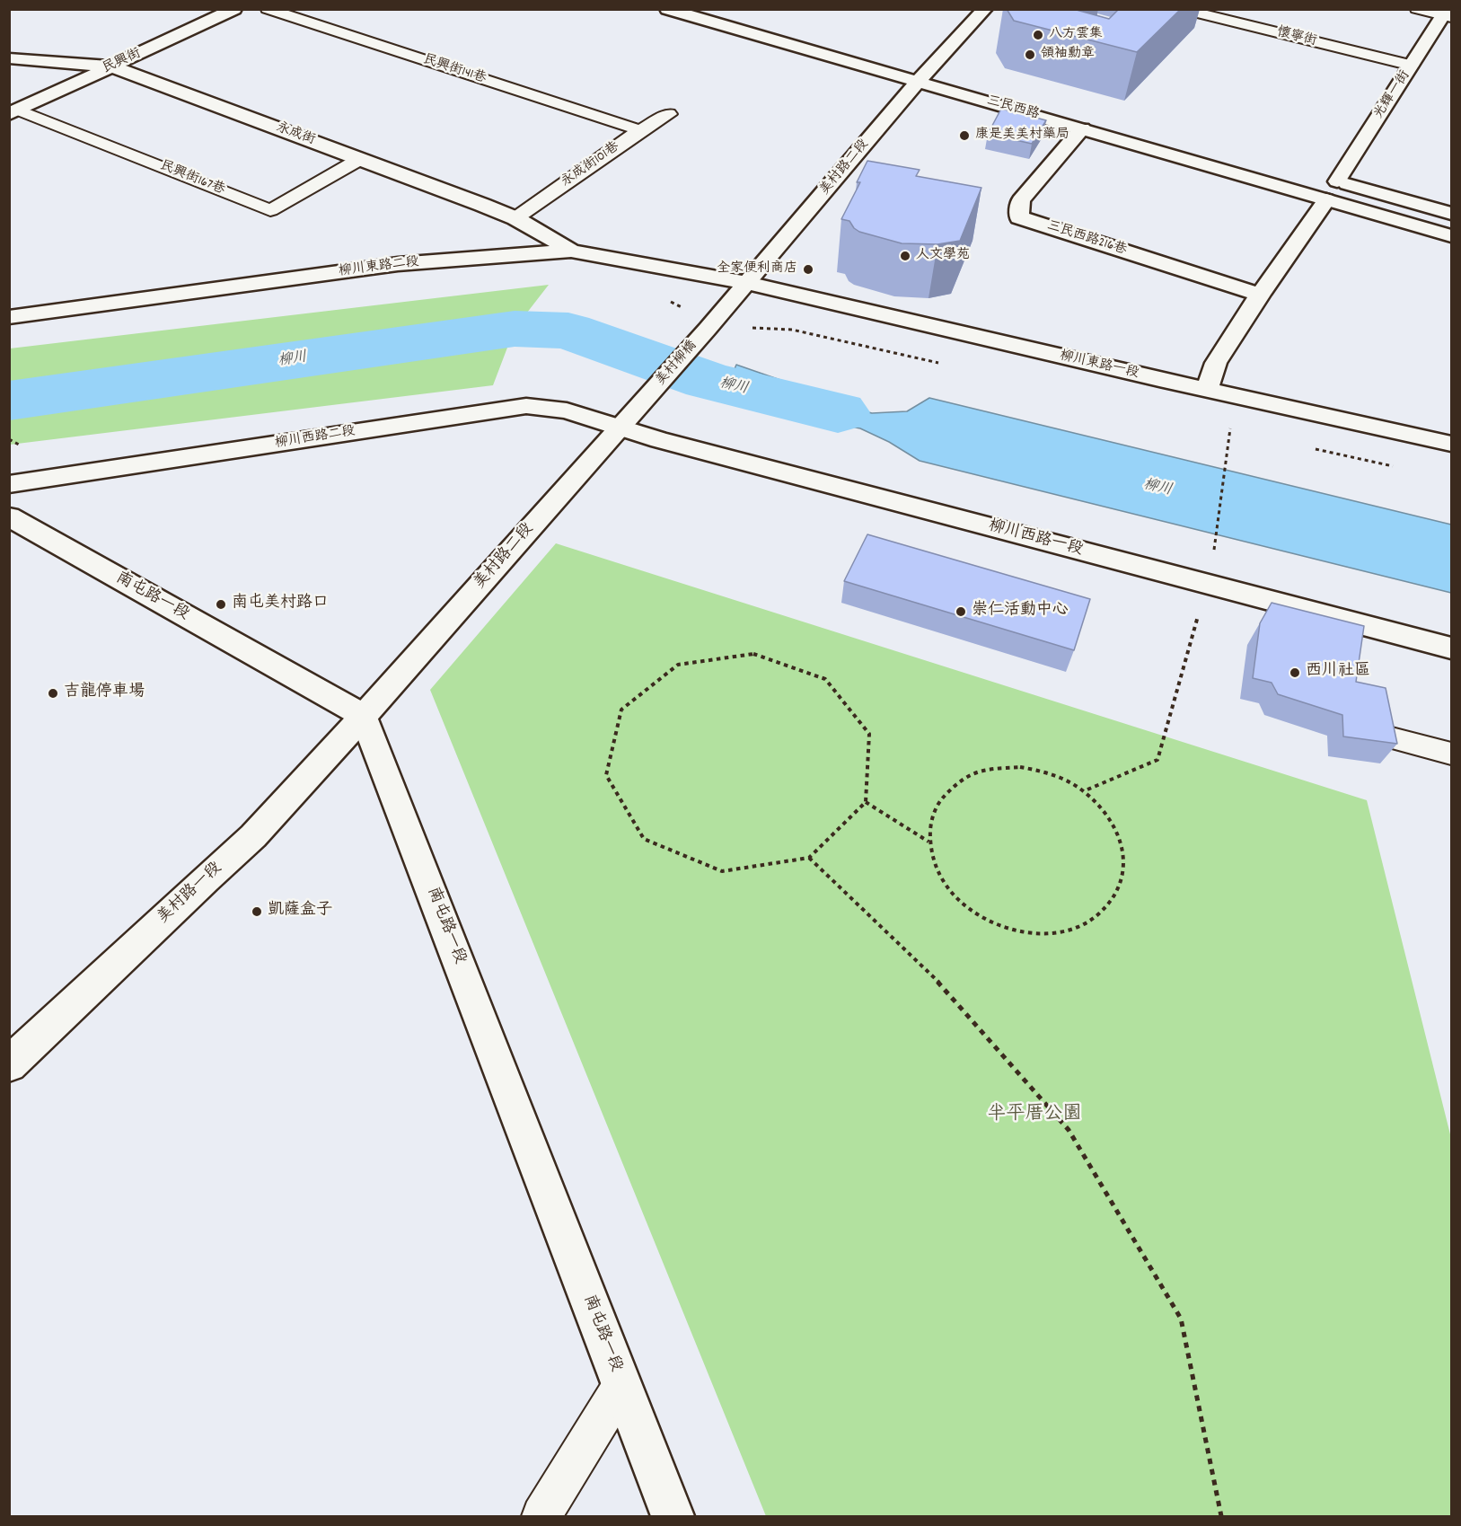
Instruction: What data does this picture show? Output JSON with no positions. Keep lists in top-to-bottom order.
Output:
{
  "streets": {
    "street": [
      "民興街",
      "光輝一街",
      "三民西路",
      "永成街",
      "美村路二段",
      "三民西路216巷",
      "柳川東路二段",
      "美村柳橋",
      "柳川東路一段",
      "柳川西路二段",
      "柳川西路一段",
      "南屯路一段",
      "美村路一段"
    ],
    "lane": [
      "懷寧街",
      "民興街141巷",
      "永成街101巷",
      "民興街167巷"
    ]
  },
  "crossings": [
    ["懷寧街", "光輝一街"],
    ["民興街", "永成街"],
    ["民興街", "民興街167巷"],
    ["民興街141巷", "永成街101巷"],
    ["三民西路", "美村路二段"],
    ["三民西路", "三民西路216巷"],
    ["永成街", "永成街101巷"],
    ["永成街", "民興街167巷"],
    ["永成街", "柳川東路二段"],
    ["美村路二段", "柳川東路二段"],
    ["美村路二段", "美村柳橋"],
    ["美村路二段", "柳川東路一段"],
    ["美村路二段", "柳川西路二段"],
    ["美村路二段", "柳川西路一段"],
    ["美村路二段", "南屯路一段"],
    ["美村路二段", "美村路一段"],
    ["柳川東路二段", "柳川東路一段"],
    ["柳川西路二段", "柳川西路一段"],
    ["南屯路一段", "美村路一段"]
  ],
  "water": ["柳川"],
  "parks": ["半平厝公園"],
  "places": [
    "八方雲集",
    "領袖勳章",
    "康是美美村藥局",
    "人文學苑",
    "全家便利商店",
    "南屯美村路口",
    "崇仁活動中心",
    "西川社區",
    "吉龍停車場",
    "凱薩盒子"
  ]
}
